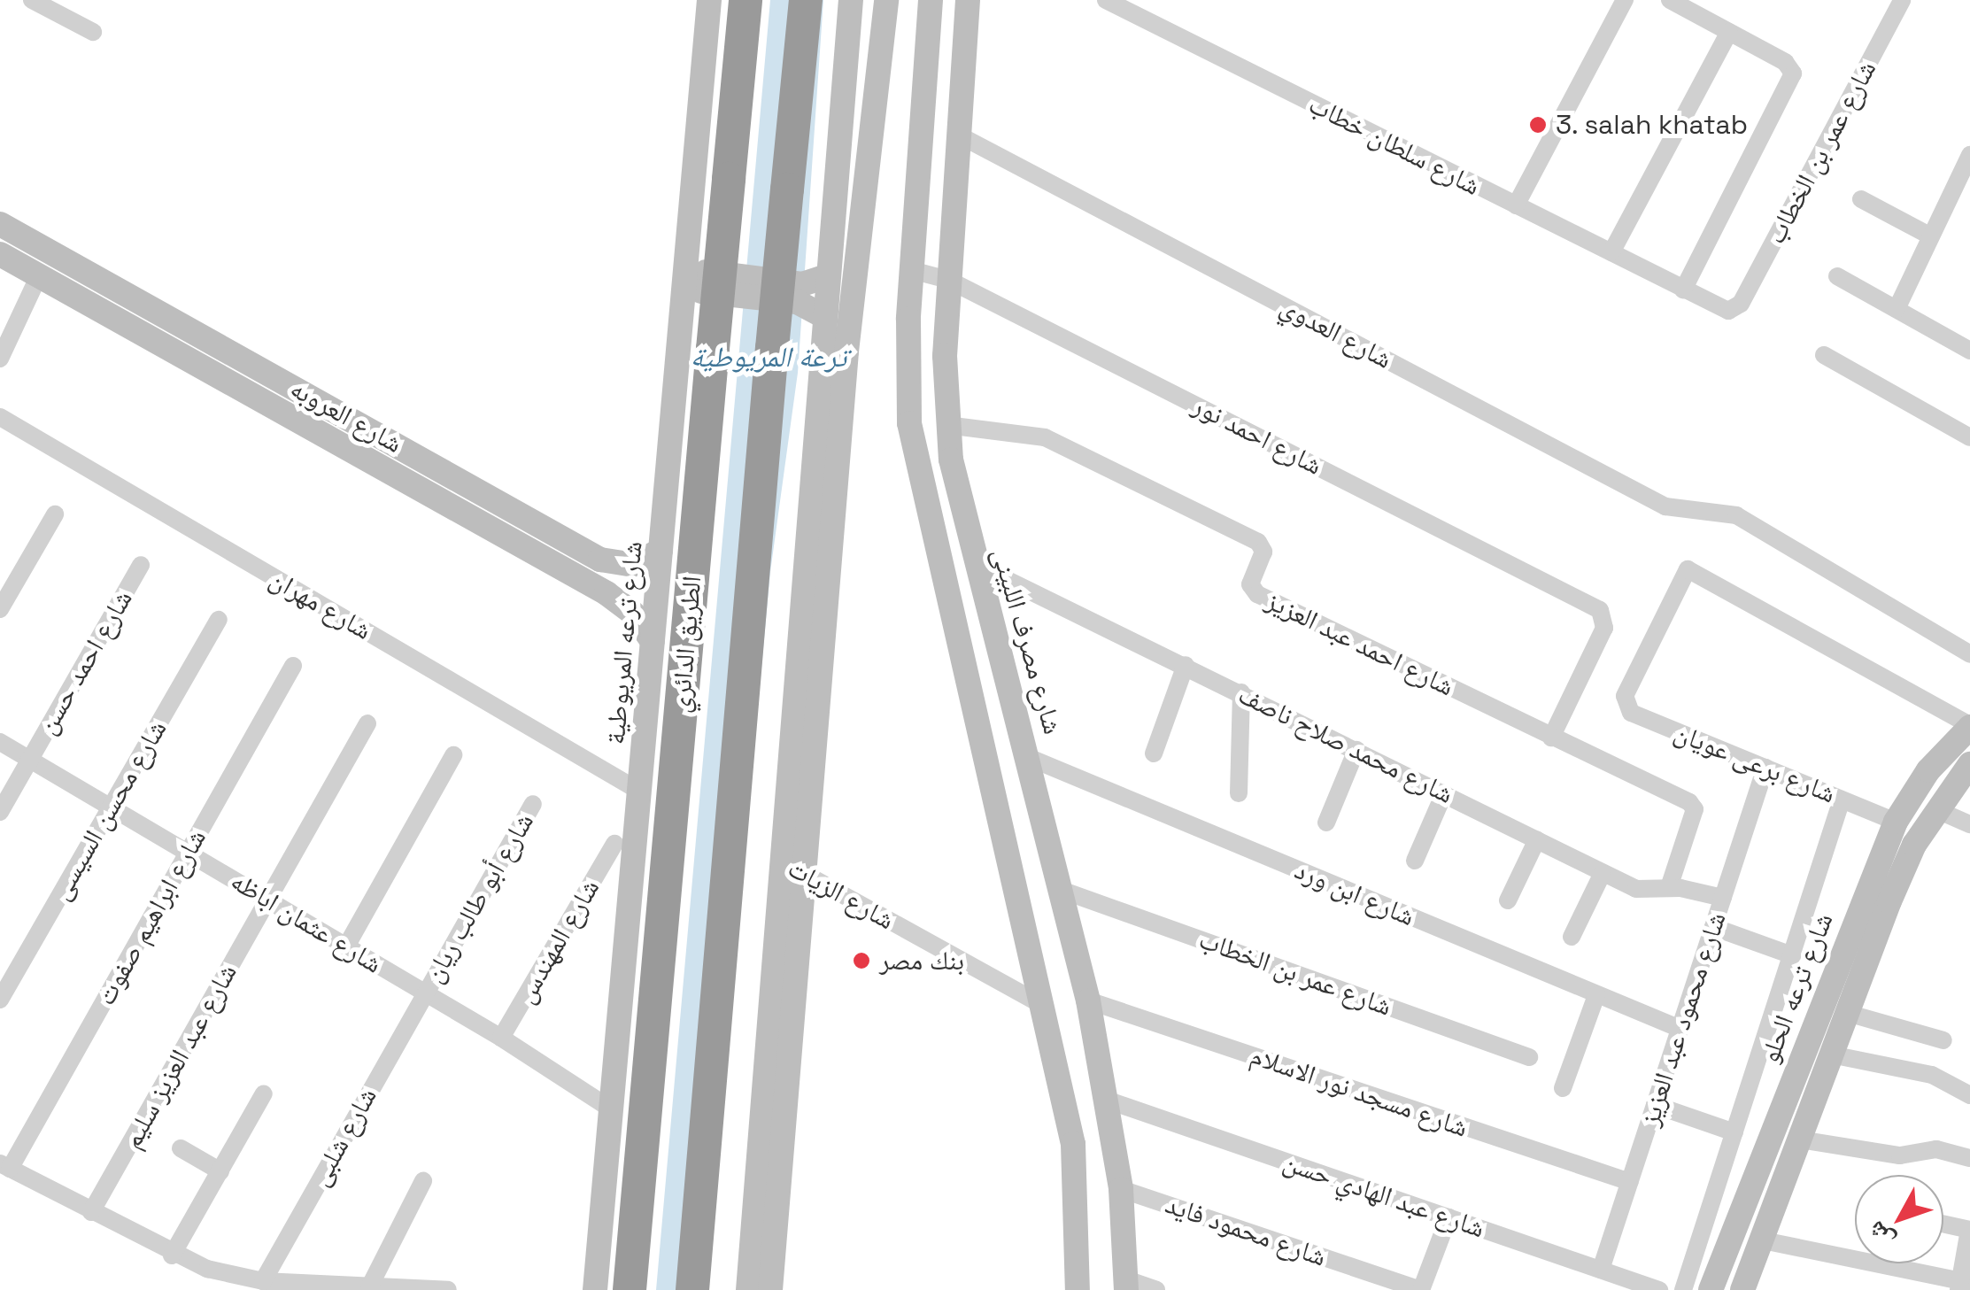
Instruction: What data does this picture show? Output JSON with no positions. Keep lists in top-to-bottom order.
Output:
{
  "streets": {
    "highway": ["الطريق الدائري"],
    "main road": [
      "شارع العروبه",
      "شارع مصرف اللبينى",
      "شارع ترعه المريوطية",
      "شارع ترعه الحلو"
    ],
    "street": [
      "شارع سلطان خطاب",
      "شارع عمر بن الخطاب",
      "شارع العدوي",
      "شارع احمد نور",
      "شارع مهران",
      "شارع احمد عبد العزيز",
      "شارع احمد حسن",
      "شارع محمد صلاح ناصف",
      "شارع برعى عويان",
      "شارع محسن السيسى",
      "شارع ابن ورد",
      "شارع الزيات",
      "شارع أبو طالب ريان",
      "شارع ابراهيم صفوت",
      "شارع عثمان اباظه",
      "شارع المهندس",
      "شارع محمود عبد العزيز",
      "شارع عبد العزيز سليم",
      "شارع مسجد نور الاسلام",
      "شارع شلبى",
      "شارع عبد الهادي حسن",
      "شارع محمود فايد"
    ]
  },
  "crossings": [
    ["شارع سلطان خطاب", "شارع عمر بن الخطاب"],
    ["شارع عمر بن الخطاب", "شارع مصرف اللبينى"],
    ["شارع العدوي", "شارع مصرف اللبينى"],
    ["شارع العروبه", "شارع ترعه المريوطية"],
    ["شارع احمد نور", "شارع مصرف اللبينى"],
    ["شارع احمد نور", "شارع احمد عبد العزيز"],
    ["شارع مهران", "شارع ترعه المريوطية"],
    ["شارع مصرف اللبينى", "شارع احمد عبد العزيز"],
    ["شارع مصرف اللبينى", "شارع محمد صلاح ناصف"],
    ["شارع مصرف اللبينى", "شارع ابن ورد"],
    ["شارع مصرف اللبينى", "شارع مسجد نور الاسلام"],
    ["شارع مصرف اللبينى", "شارع عبد الهادي حسن"],
    ["شارع مصرف اللبينى", "شارع محمود فايد"],
    ["شارع ترعه المريوطية", "شارع عثمان اباظه"],
    ["شارع احمد عبد العزيز", "شارع محمد صلاح ناصف"],
    ["شارع احمد حسن", "شارع عثمان اباظه"],
    ["شارع محمد صلاح ناصف", "شارع محمود عبد العزيز"],
    ["شارع برعى عويان", "شارع ترعه الحلو"],
    ["شارع برعى عويان", "شارع محمود عبد العزيز"],
    ["شارع محسن السيسى", "شارع عثمان اباظه"],
    ["شارع ابن ورد", "شارع محمود عبد العزيز"],
    ["شارع أبو طالب ريان", "شارع عثمان اباظه"],
    ["شارع أبو طالب ريان", "شارع شلبى"],
    ["شارع ابراهيم صفوت", "شارع عثمان اباظه"],
    ["شارع عثمان اباظه", "شارع المهندس"],
    ["شارع عثمان اباظه", "شارع عبد العزيز سليم"],
    ["شارع عثمان اباظه", "شارع شلبى"],
    ["شارع محمود عبد العزيز", "شارع مسجد نور الاسلام"],
    ["شارع محمود عبد العزيز", "شارع عبد الهادي حسن"]
  ],
  "water": ["ترعة المريوطية"],
  "places": ["3. salah khatab", "بنك مصر"],
  "north": "bottom left"
}
